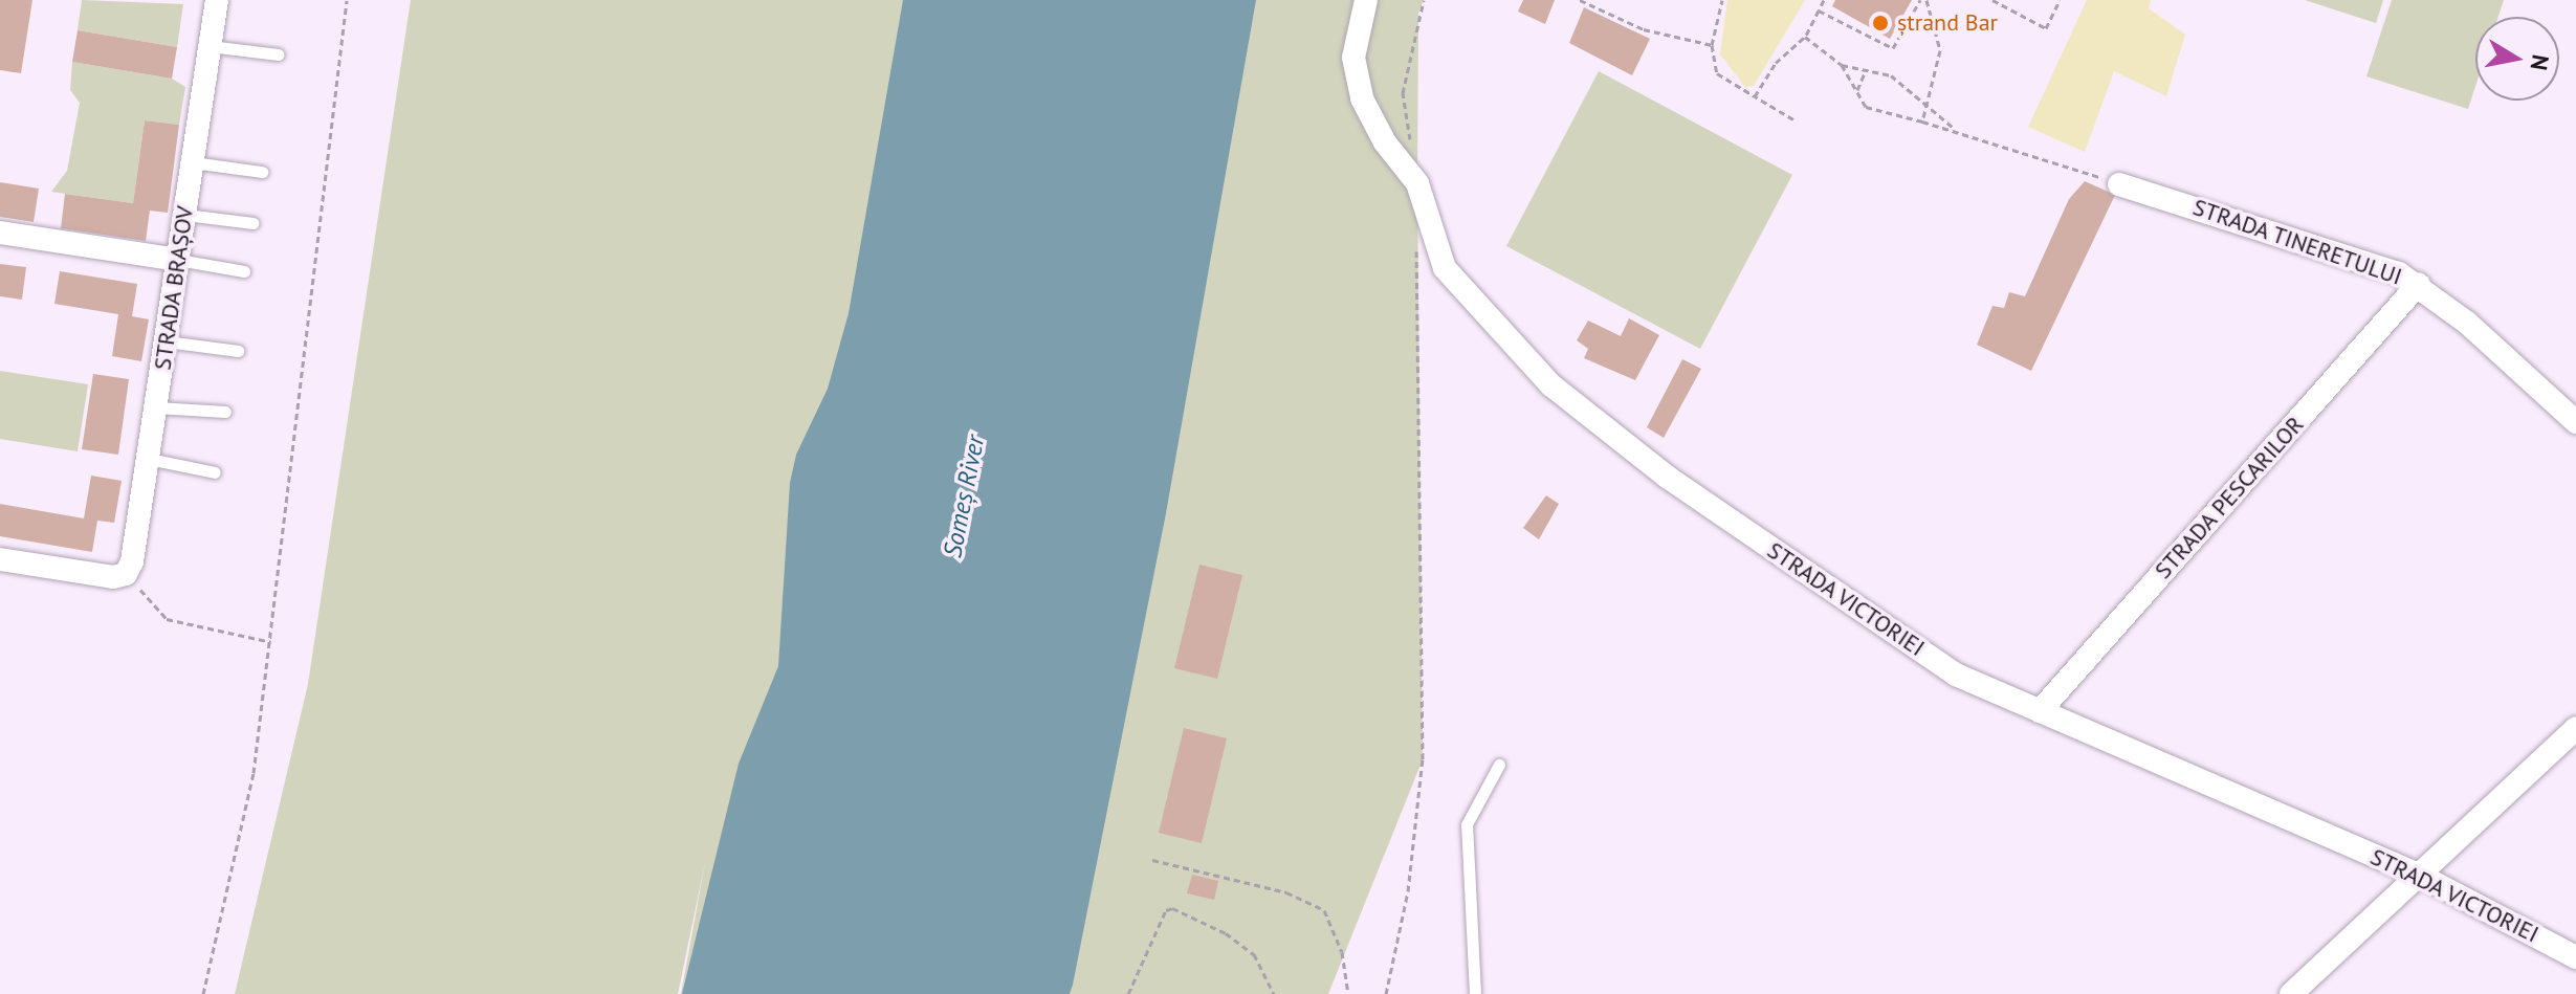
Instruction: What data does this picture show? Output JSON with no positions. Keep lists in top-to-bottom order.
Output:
{
  "streets": {
    "street": [
      "STRADA TINERETULUI",
      "STRADA BRAȘOV",
      "STRADA PESCARILOR",
      "STRADA VICTORIEI"
    ]
  },
  "crossings": [
    ["STRADA TINERETULUI", "STRADA PESCARILOR"],
    ["STRADA PESCARILOR", "STRADA VICTORIEI"]
  ],
  "water": ["Someș River"],
  "places": ["ștrand Bar"],
  "north": "right"
}
